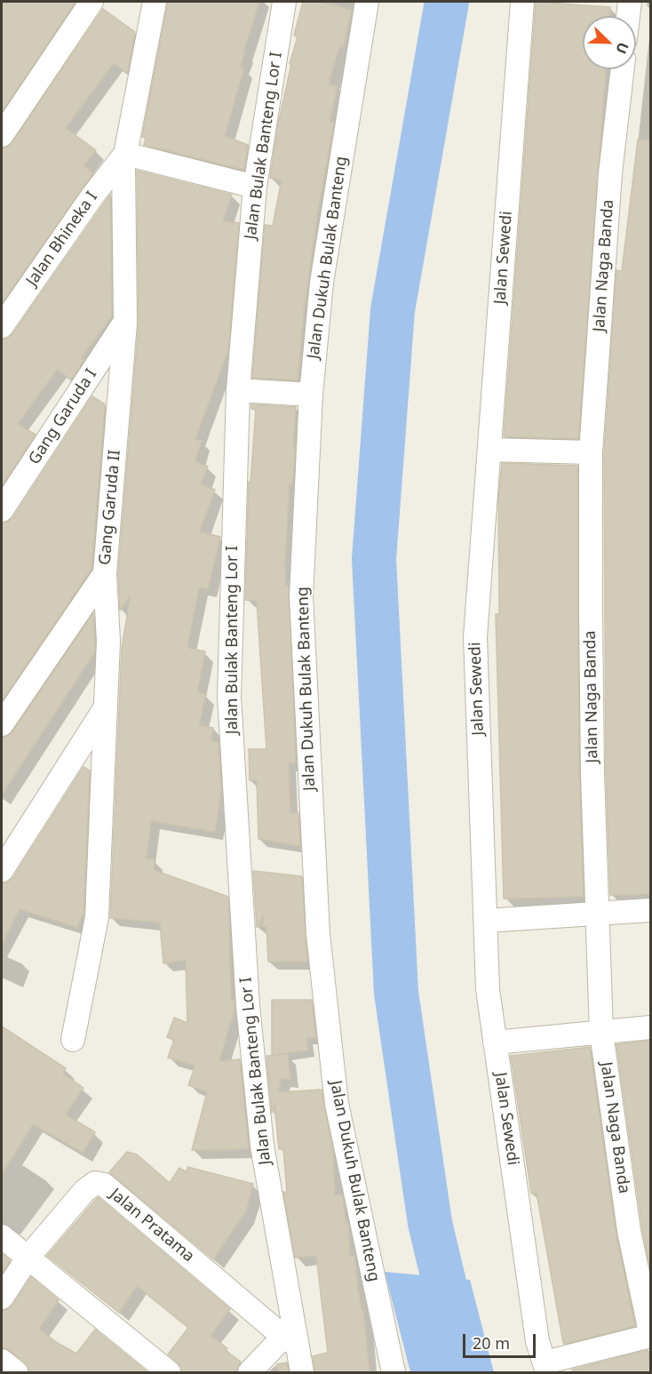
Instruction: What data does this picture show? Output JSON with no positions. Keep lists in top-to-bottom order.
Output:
{
  "streets": {
    "street": [
      "Jalan Bulak Banteng Lor I",
      "Jalan Bhineka I",
      "Jalan Dukuh Bulak Banteng",
      "Jalan Sewedi",
      "Jalan Naga Banda",
      "Gang Garuda I",
      "Gang Garuda II",
      "Jalan Pratama"
    ]
  },
  "crossings": [
    ["Jalan Bulak Banteng Lor I", "Jalan Pratama"],
    ["Jalan Bhineka I", "Gang Garuda I"],
    ["Jalan Bhineka I", "Gang Garuda II"],
    ["Gang Garuda I", "Gang Garuda II"]
  ],
  "scale_bar": "20 m",
  "north": "bottom right"
}
